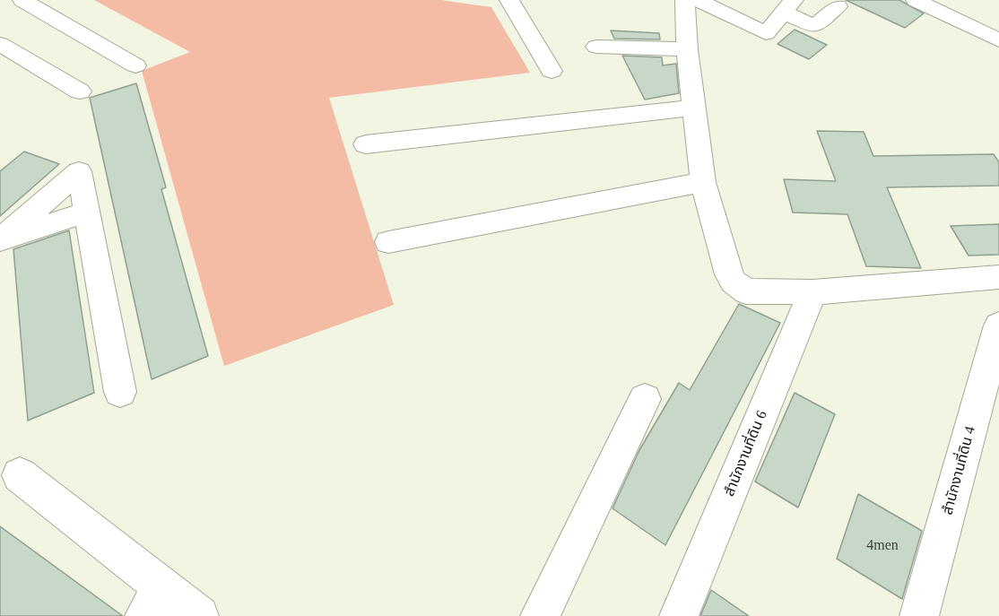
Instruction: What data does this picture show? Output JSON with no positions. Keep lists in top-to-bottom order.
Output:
{
  "streets": {
    "street": ["สำนักงานที่ดิน 6", "สำนักงานที่ดิน 4"]
  },
  "house_numbers": ["4men"]
}
